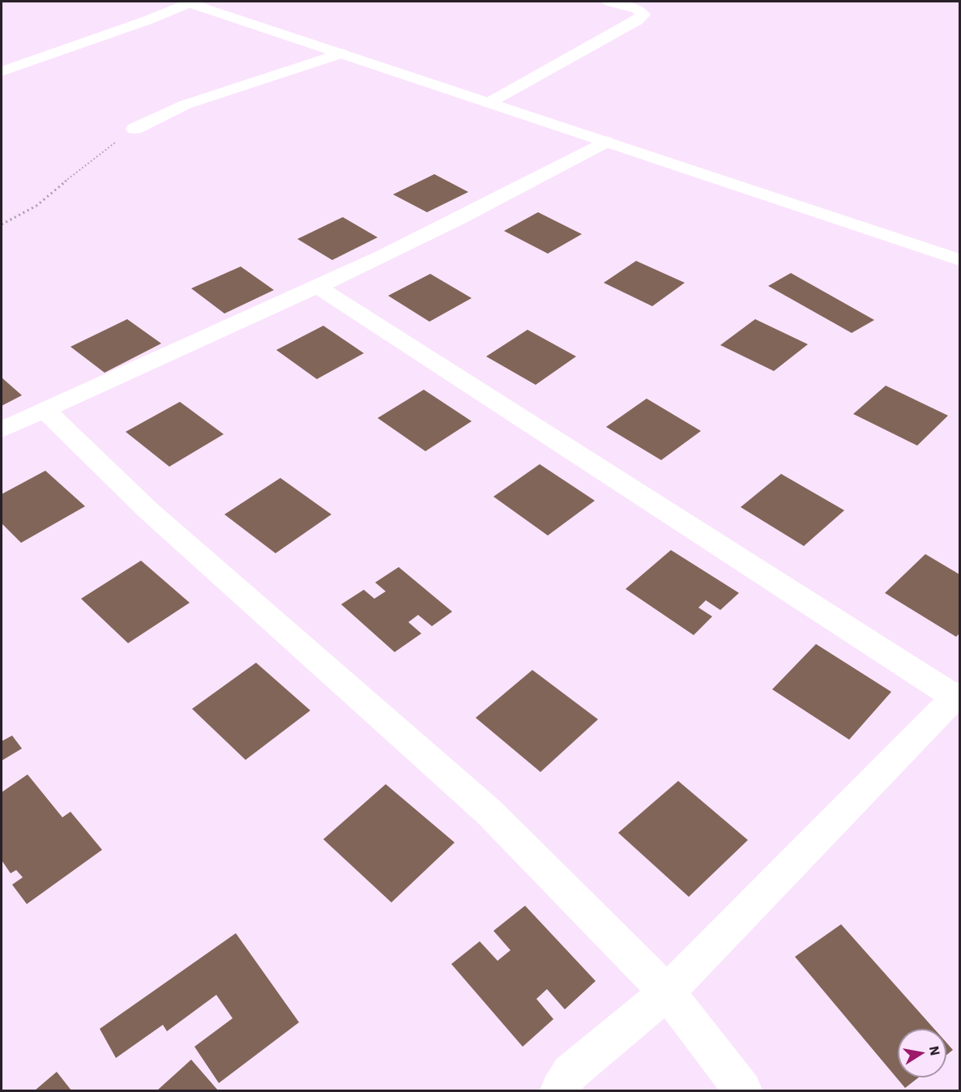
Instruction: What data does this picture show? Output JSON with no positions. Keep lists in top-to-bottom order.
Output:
{
  "north": "right"
}
